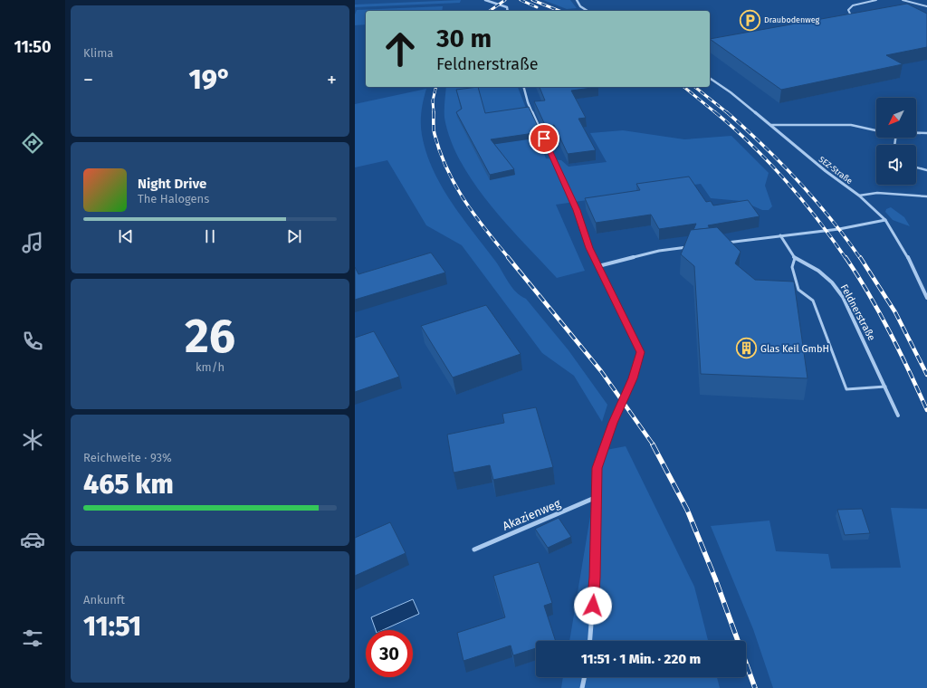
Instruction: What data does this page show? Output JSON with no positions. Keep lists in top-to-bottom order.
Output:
{
  "streets": {
    "street": ["SEZ-Straße", "Feldnerstraße", "Akazienweg"]
  },
  "places": {
    "parking": ["Draubodenweg"],
    "building": ["Glas Keil GmbH"]
  },
  "north": "bottom left",
  "page": {
    "tabs": "11:50",
    "tile": [
      "Klima",
      ["26", "km/h"],
      ["Reichweite · 93%", "465 km"],
      ["Ankunft", "11:51"]
    ],
    "turn": ["30 m", "Feldnerstraße"],
    "heat": ["−", "19°", "+"],
    "song": ["Night Drive", "The Halogens"],
    "limit": "30",
    "trip": "11:51 · 1 Min. · 220 m"
  }
}
